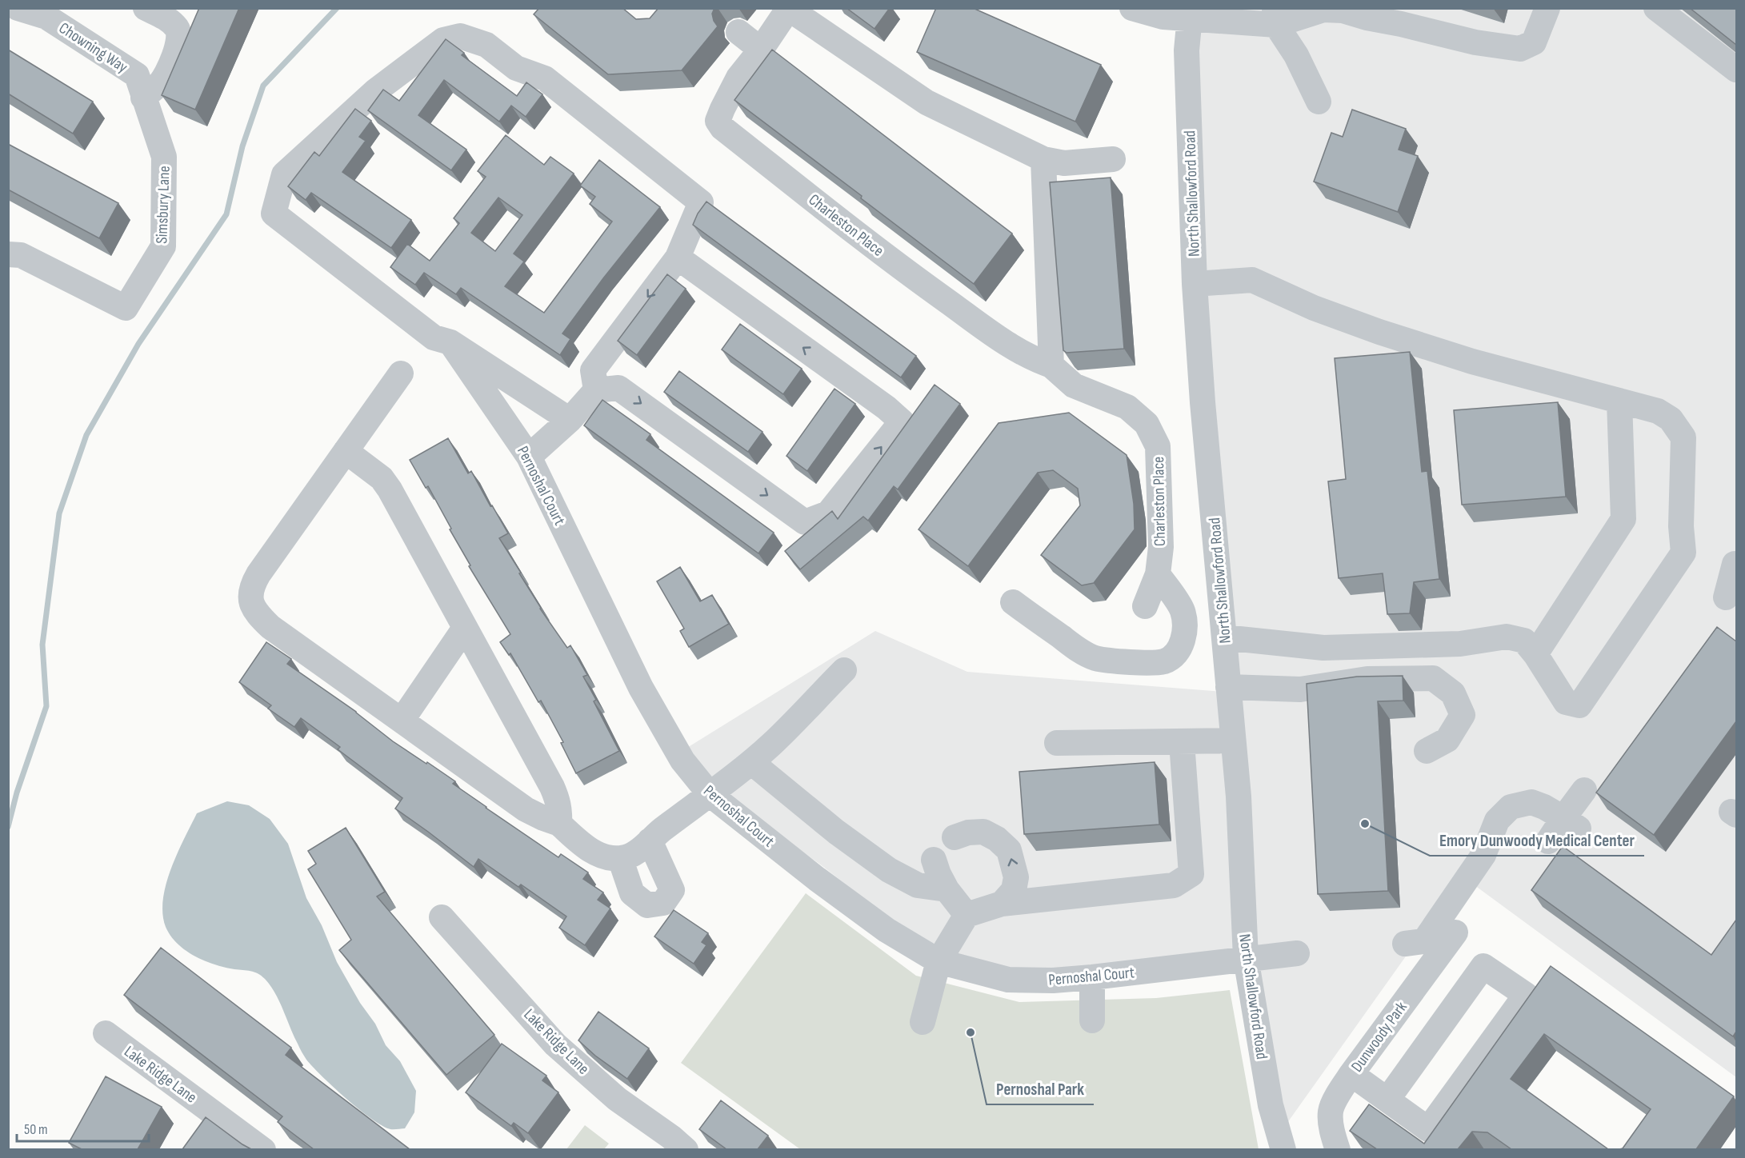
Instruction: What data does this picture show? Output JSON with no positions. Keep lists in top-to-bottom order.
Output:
{
  "streets": {
    "street": [
      "Chowning Way",
      "North Shallowford Road",
      "Simsbury Lane",
      "Charleston Place",
      "Pernoshal Court",
      "Dunwoody Park",
      "Lake Ridge Lane"
    ]
  },
  "crossings": [
    ["Chowning Way", "Simsbury Lane"],
    ["North Shallowford Road", "Pernoshal Court"]
  ],
  "places": ["Emory Dunwoody Medical Center", "Pernoshal Park"],
  "scale_bar": "50 m"
}
